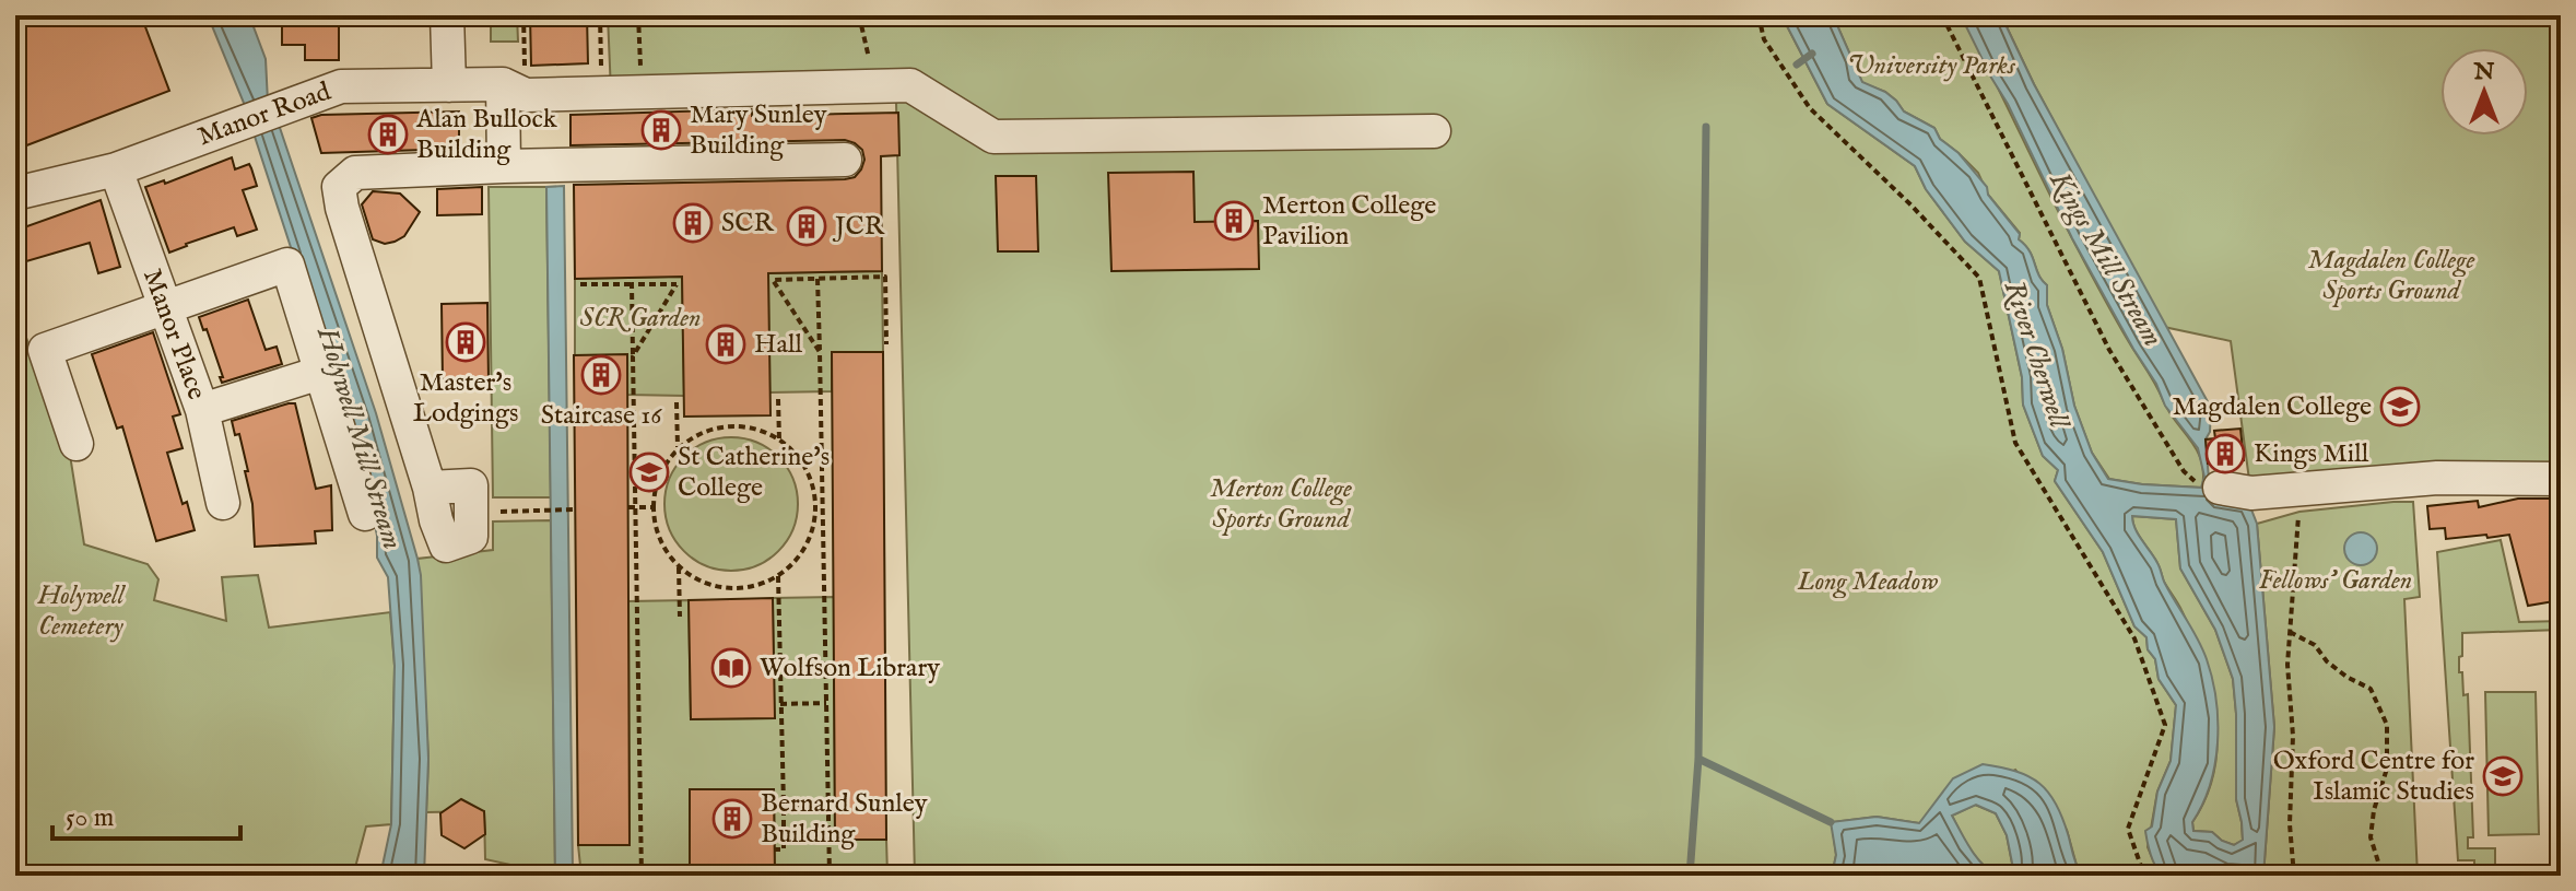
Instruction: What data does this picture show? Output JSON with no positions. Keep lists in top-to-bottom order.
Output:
{
  "streets": {
    "street": ["Manor Road", "Manor Place"]
  },
  "crossings": [
    ["Manor Road", "Manor Place"]
  ],
  "water": ["Kings Mill Stream", "River Cherwell", "Holywell Mill Stream"],
  "parks": [
    "University Parks",
    "Magdalen College Sports Ground",
    "SCR Garden",
    "Merton College Sports Ground",
    "Fellows' Garden",
    "Long Meadow",
    "Holywell Cemetery"
  ],
  "places": {
    "building": [
      "Mary Sunley Building",
      "Alan Bullock Building",
      "Merton College Pavilion",
      "SCR",
      "JCR",
      "Master's Lodgings",
      "Hall",
      "Staircase 16",
      "Kings Mill",
      "Bernard Sunley Building"
    ],
    "school or university": ["Magdalen College", "St Catherine's College", "Oxford Centre for Islamic Studies"],
    "library": ["Wolfson Library"]
  },
  "scale_bar": "50 m",
  "north": "top"
}
